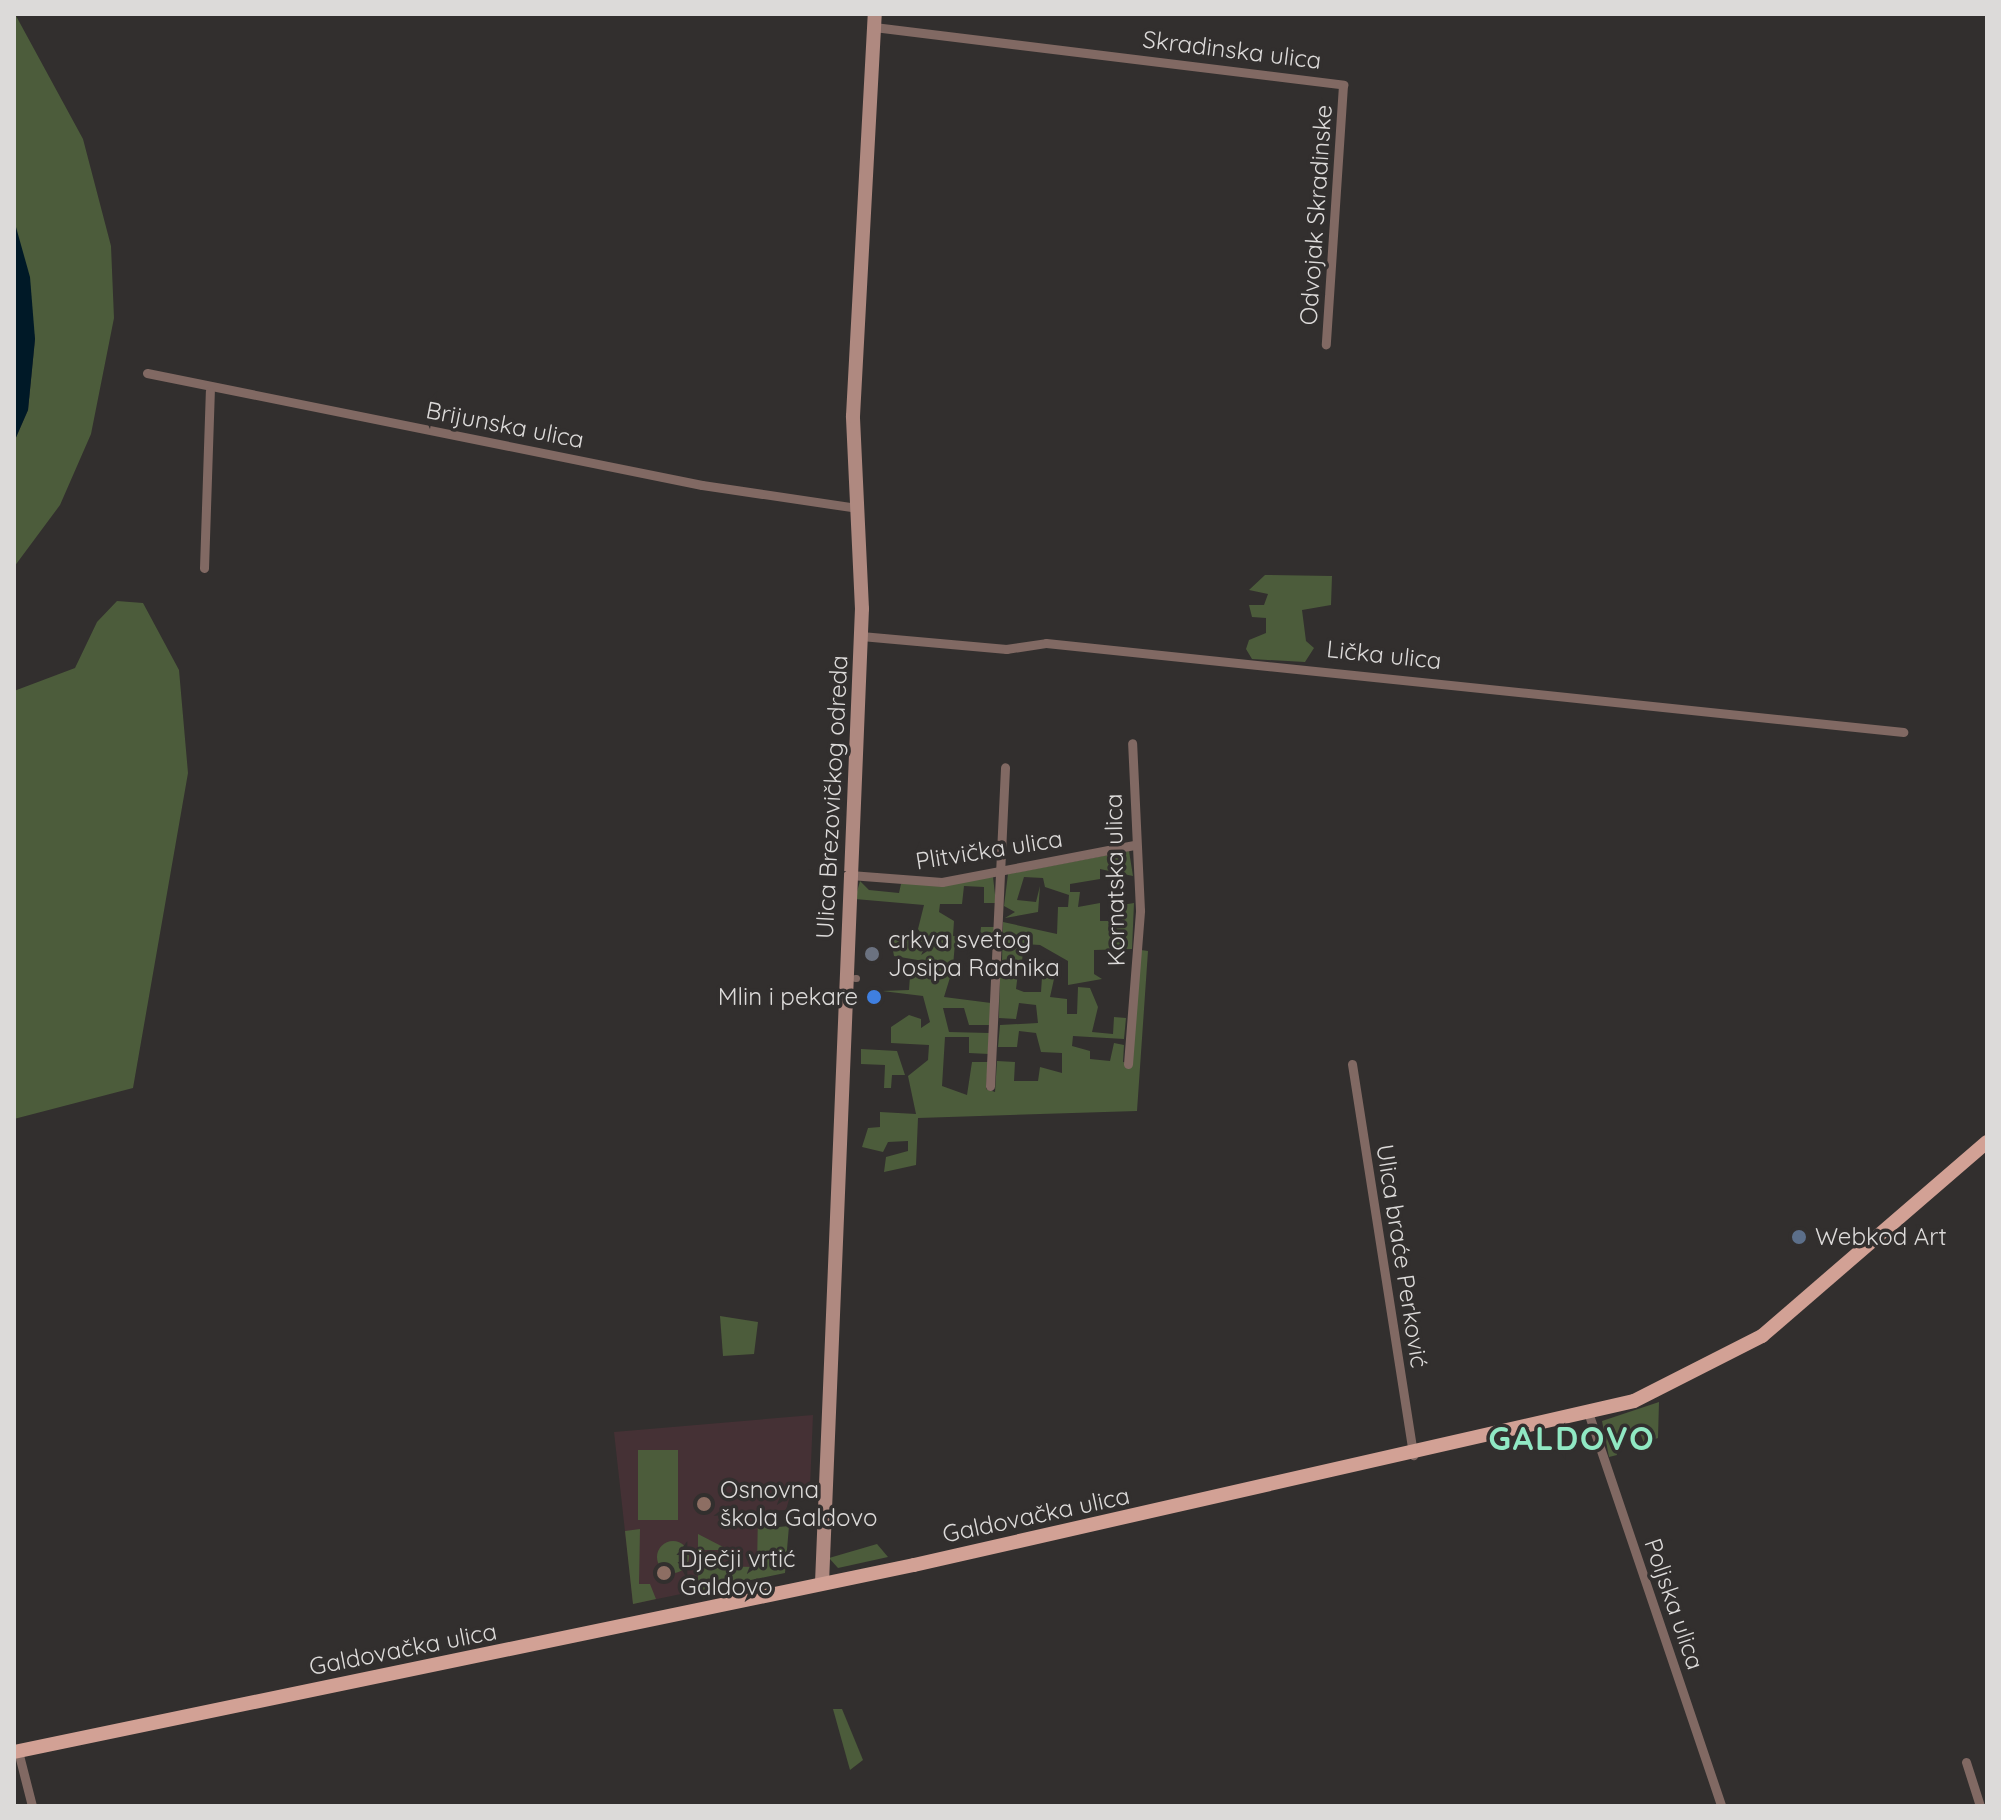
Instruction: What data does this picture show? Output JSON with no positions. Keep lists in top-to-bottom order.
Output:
{
  "streets": {
    "main road": ["Ulica Brezovičkog odreda", "Galdovačka ulica"],
    "street": [
      "Skradinska ulica",
      "Odvojak Skradinske",
      "Brijunska ulica",
      "Lička ulica",
      "Plitvička ulica",
      "Kornatska ulica",
      "Ulica braće Perković",
      "Poljska ulica"
    ]
  },
  "crossings": [
    ["Skradinska ulica", "Odvojak Skradinske"],
    ["Skradinska ulica", "Ulica Brezovičkog odreda"],
    ["Brijunska ulica", "Ulica Brezovičkog odreda"],
    ["Lička ulica", "Ulica Brezovičkog odreda"],
    ["Ulica Brezovičkog odreda", "Plitvička ulica"],
    ["Ulica Brezovičkog odreda", "Galdovačka ulica"],
    ["Plitvička ulica", "Kornatska ulica"],
    ["Ulica braće Perković", "Galdovačka ulica"],
    ["Galdovačka ulica", "Poljska ulica"]
  ],
  "districts": ["GALDOVO"],
  "places": [
    "crkva svetog Josipa Radnika",
    "Mlin i pekare",
    "Webkod Art",
    "Osnovna škola Galdovo",
    "Dječji vrtić Galdovo"
  ]
}
